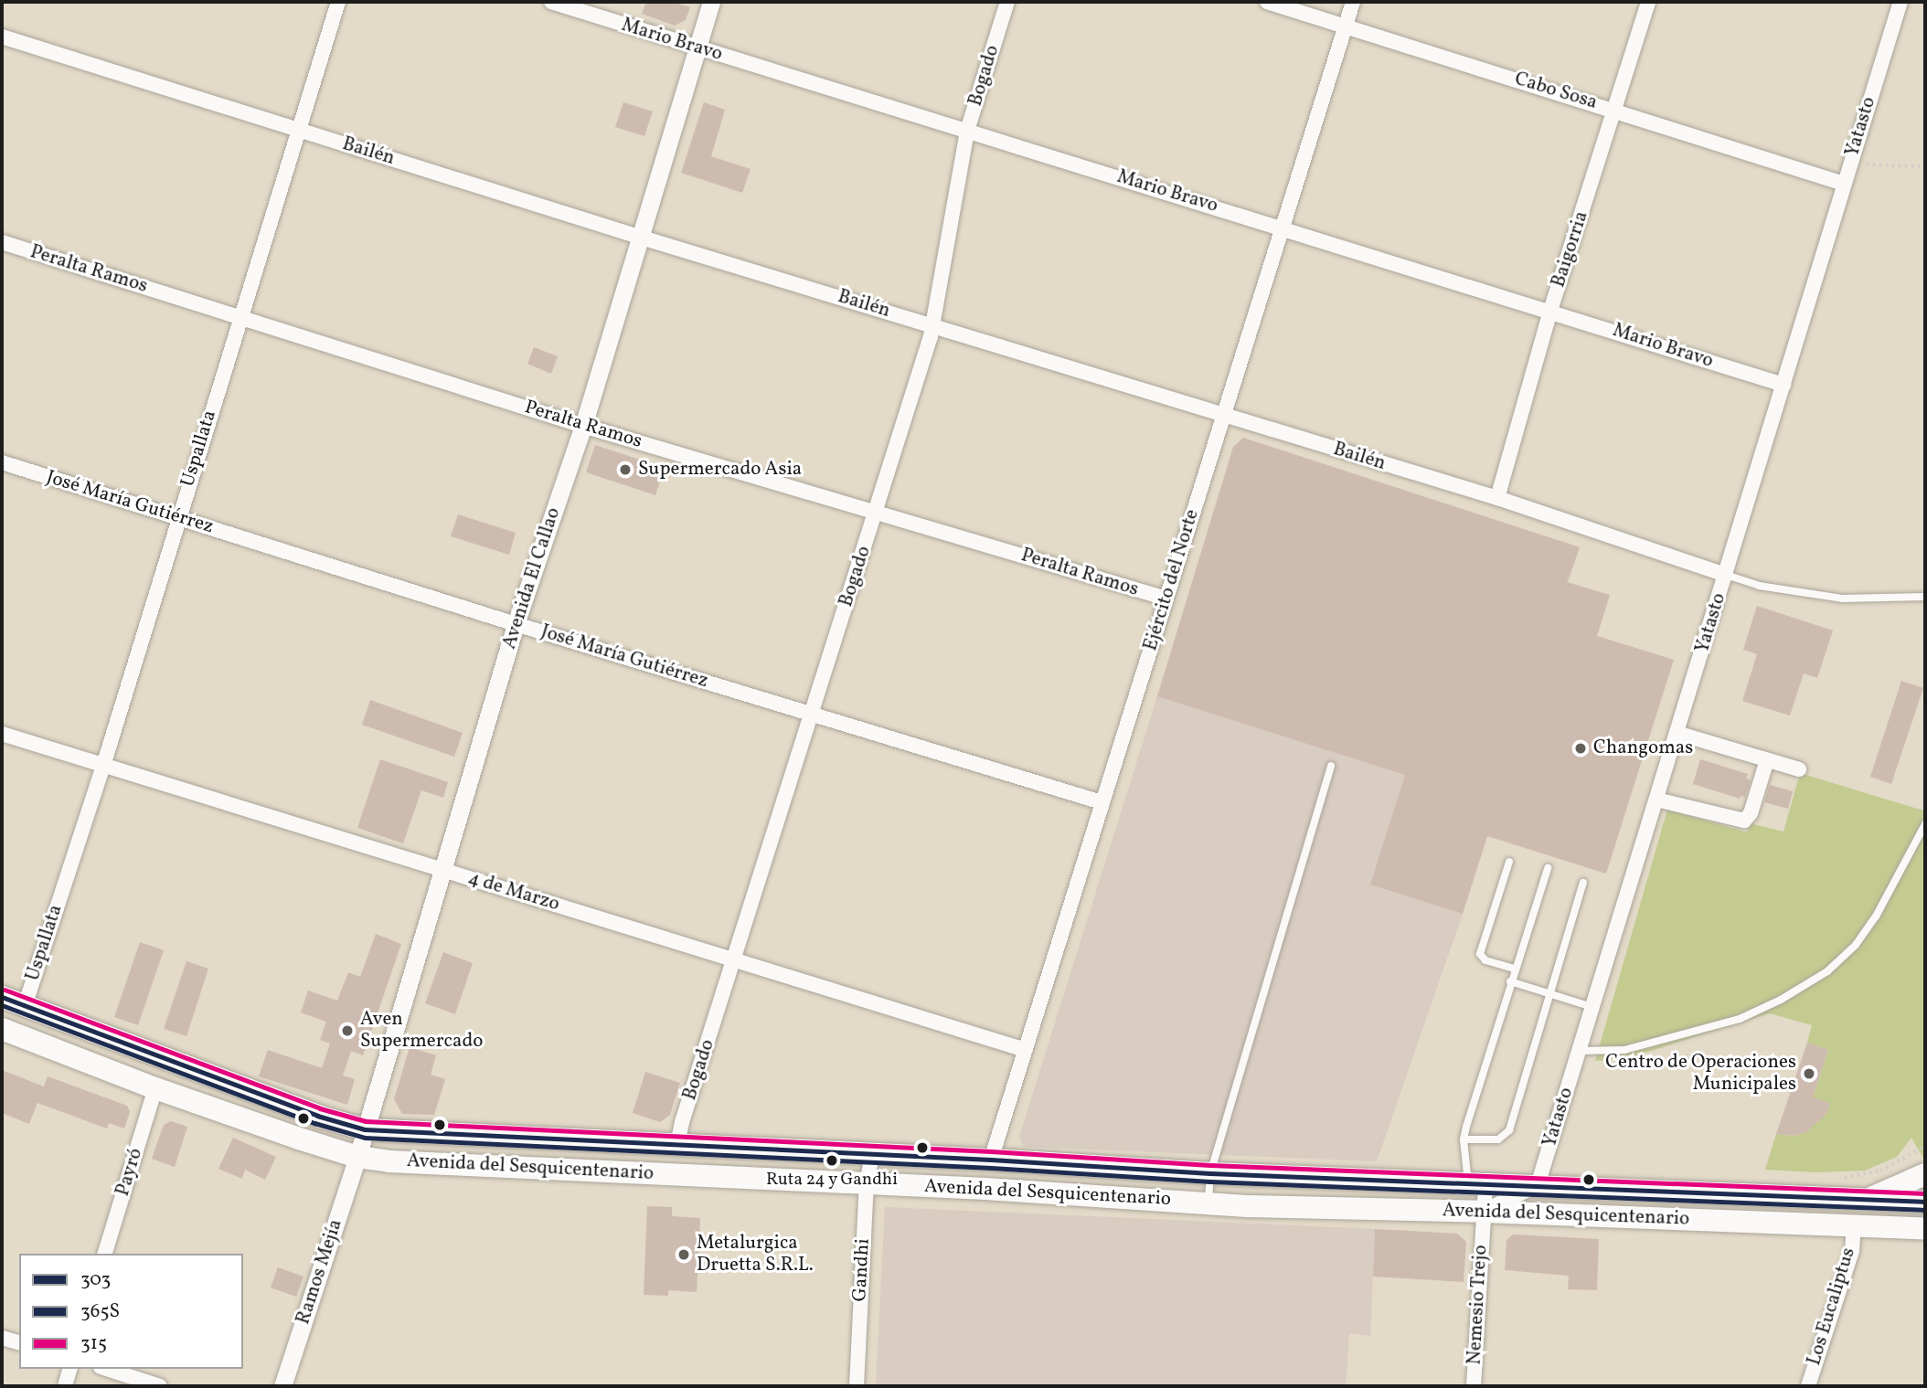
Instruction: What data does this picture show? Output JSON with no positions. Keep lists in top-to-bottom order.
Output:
{
  "streets": {
    "main road": ["Avenida del Sesquicentenario"],
    "street": [
      "Mario Bravo",
      "Bogado",
      "Cabo Sosa",
      "Yatasto",
      "Bailén",
      "Baigorria",
      "Peralta Ramos",
      "Uspallata",
      "José María Gutiérrez",
      "Avenida El Callao",
      "Ejército del Norte",
      "4 de Marzo",
      "Payró",
      "Gandhi",
      "Ramos Mejía",
      "Nemesio Trejo",
      "Los Eucaliptus"
    ]
  },
  "crossings": [
    ["Mario Bravo", "Bogado"],
    ["Mario Bravo", "Yatasto"],
    ["Mario Bravo", "Baigorria"],
    ["Mario Bravo", "Avenida El Callao"],
    ["Mario Bravo", "Ejército del Norte"],
    ["Bogado", "Bailén"],
    ["Bogado", "Peralta Ramos"],
    ["Bogado", "José María Gutiérrez"],
    ["Bogado", "4 de Marzo"],
    ["Bogado", "Avenida del Sesquicentenario"],
    ["Cabo Sosa", "Yatasto"],
    ["Cabo Sosa", "Baigorria"],
    ["Cabo Sosa", "Ejército del Norte"],
    ["Yatasto", "Bailén"],
    ["Yatasto", "Avenida del Sesquicentenario"],
    ["Bailén", "Baigorria"],
    ["Bailén", "Uspallata"],
    ["Bailén", "Avenida El Callao"],
    ["Bailén", "Ejército del Norte"],
    ["Peralta Ramos", "Uspallata"],
    ["Peralta Ramos", "Avenida El Callao"],
    ["Peralta Ramos", "Ejército del Norte"],
    ["Uspallata", "José María Gutiérrez"],
    ["Uspallata", "4 de Marzo"],
    ["Uspallata", "Avenida del Sesquicentenario"],
    ["José María Gutiérrez", "Avenida El Callao"],
    ["José María Gutiérrez", "Ejército del Norte"],
    ["Avenida El Callao", "4 de Marzo"],
    ["Avenida El Callao", "Avenida del Sesquicentenario"],
    ["Avenida El Callao", "Ramos Mejía"],
    ["Ejército del Norte", "4 de Marzo"],
    ["Ejército del Norte", "Avenida del Sesquicentenario"],
    ["Avenida del Sesquicentenario", "Payró"],
    ["Avenida del Sesquicentenario", "Gandhi"],
    ["Avenida del Sesquicentenario", "Ramos Mejía"],
    ["Avenida del Sesquicentenario", "Nemesio Trejo"],
    ["Avenida del Sesquicentenario", "Los Eucaliptus"]
  ],
  "places": [
    "Supermercado Asia",
    "Changomas",
    "Aven Supermercado",
    "Centro de Operaciones Municipales",
    "Ruta 24 y Gandhi",
    "Metalurgica Druetta S.R.L."
  ],
  "lines": ["transit line 315", "transit line 303", "transit line 365S"],
  "legend": ["303", "365S", "315"]
}
